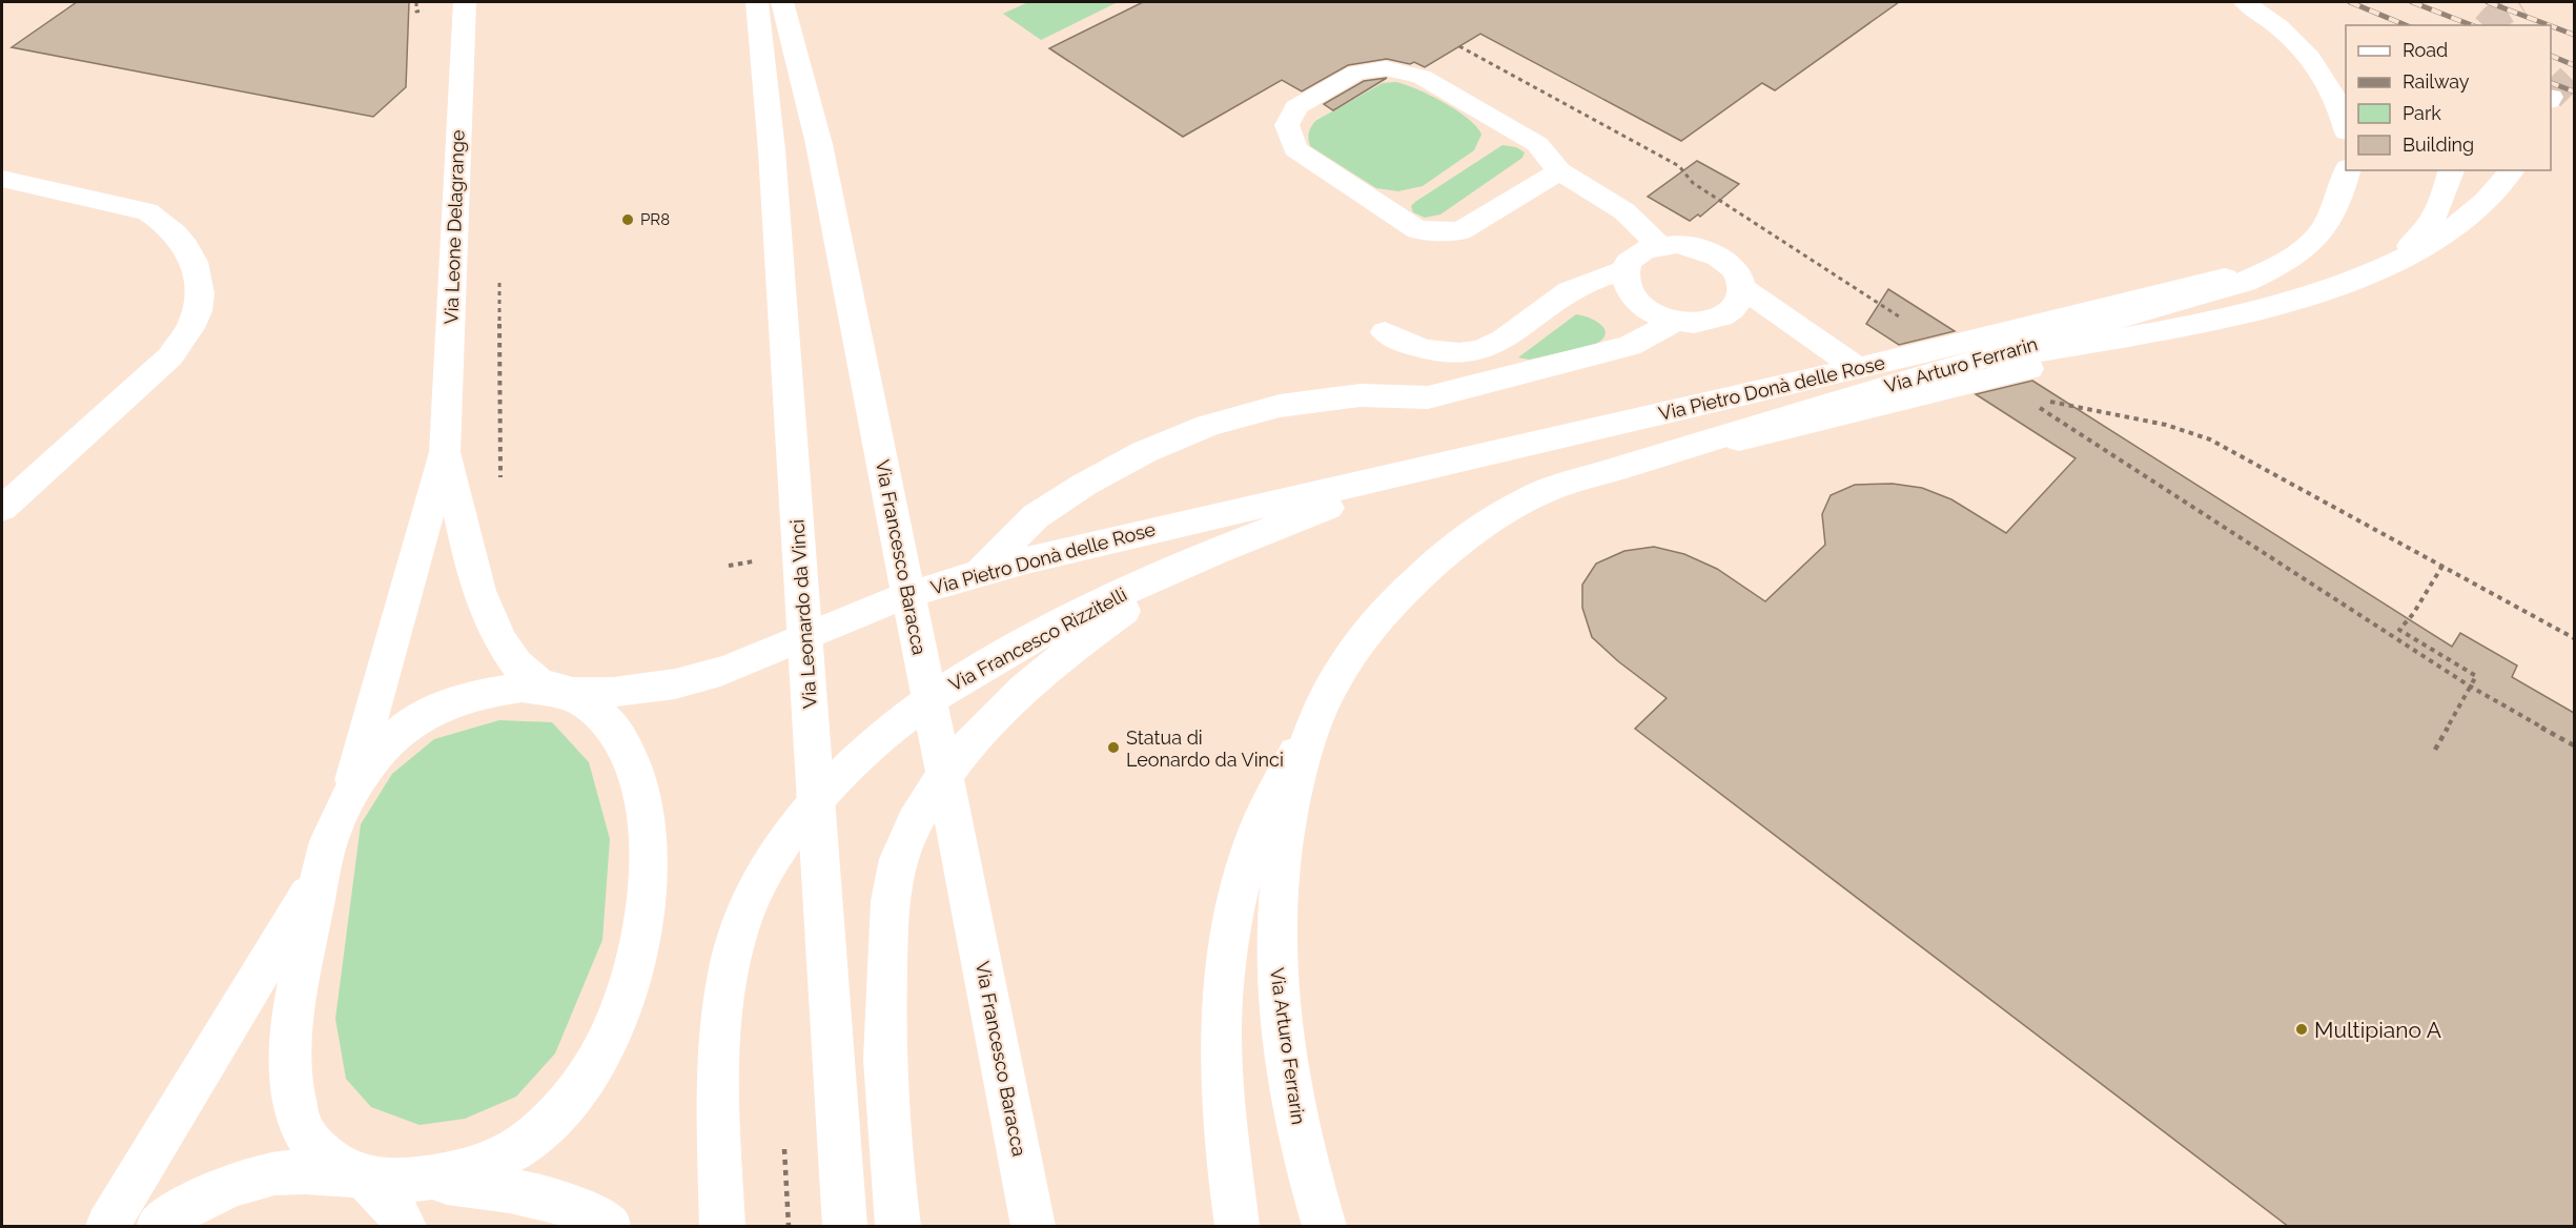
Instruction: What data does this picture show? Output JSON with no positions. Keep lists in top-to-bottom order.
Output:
{
  "streets": {
    "street": [
      "Via Leone Delagrange",
      "Via Arturo Ferrarin",
      "Via Pietro Donà delle Rose",
      "Via Francesco Baracca",
      "Via Leonardo da Vinci",
      "Via Francesco Rizzitelli"
    ]
  },
  "crossings": [
    ["Via Leone Delagrange", "Via Pietro Donà delle Rose"],
    ["Via Arturo Ferrarin", "Via Pietro Donà delle Rose"],
    ["Via Pietro Donà delle Rose", "Via Francesco Rizzitelli"]
  ],
  "places": ["PR8", "Statua di Leonardo da Vinci", "Multipiano A"],
  "legend": [
    "Road",
    "Railway",
    "Park",
    "Building"
  ]
}
